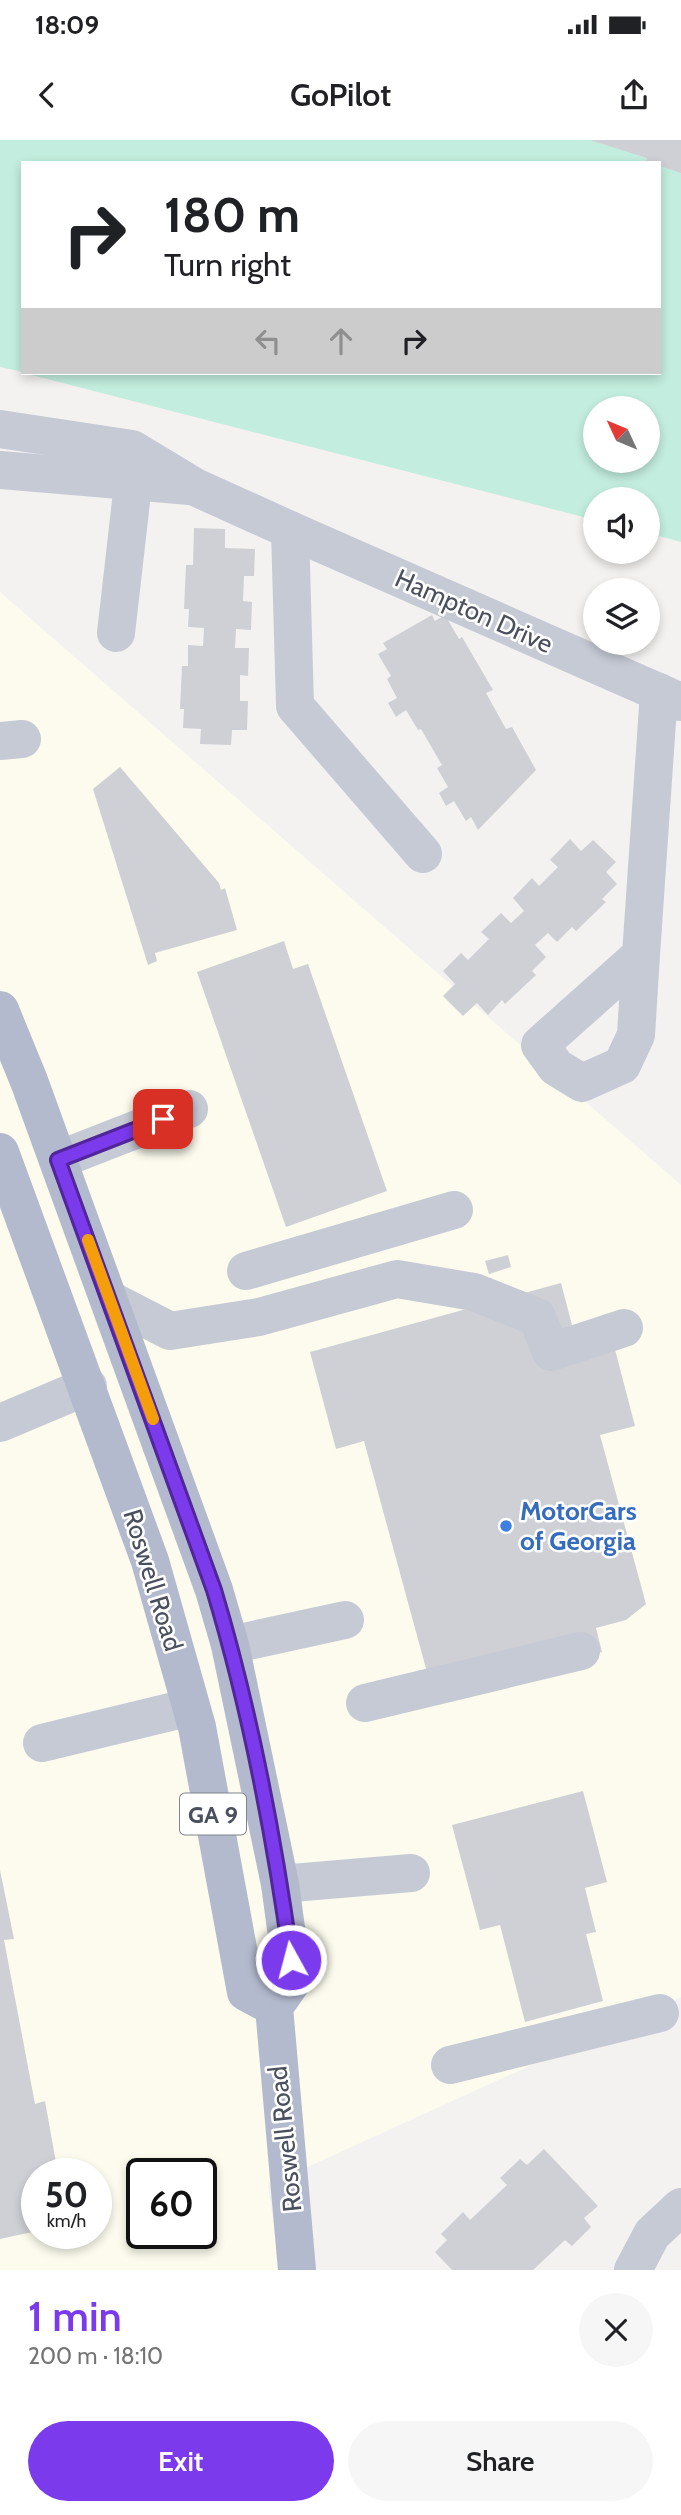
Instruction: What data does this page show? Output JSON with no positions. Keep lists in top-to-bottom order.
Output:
{
  "streets": {
    "main road": ["Roswell Road", "GA 9"],
    "street": ["Hampton Drive"]
  },
  "places": ["MotorCars of Georgia"],
  "north": "top left",
  "page": {
    "status": "18:09",
    "header": "GoPilot",
    "turn": ["180 m", "Turn right"],
    "speed": "50 km/h",
    "limit": "60",
    "heading": ["1 min", "200 m · 18:10"],
    "buttons": ["Exit", "Share"]
  }
}
